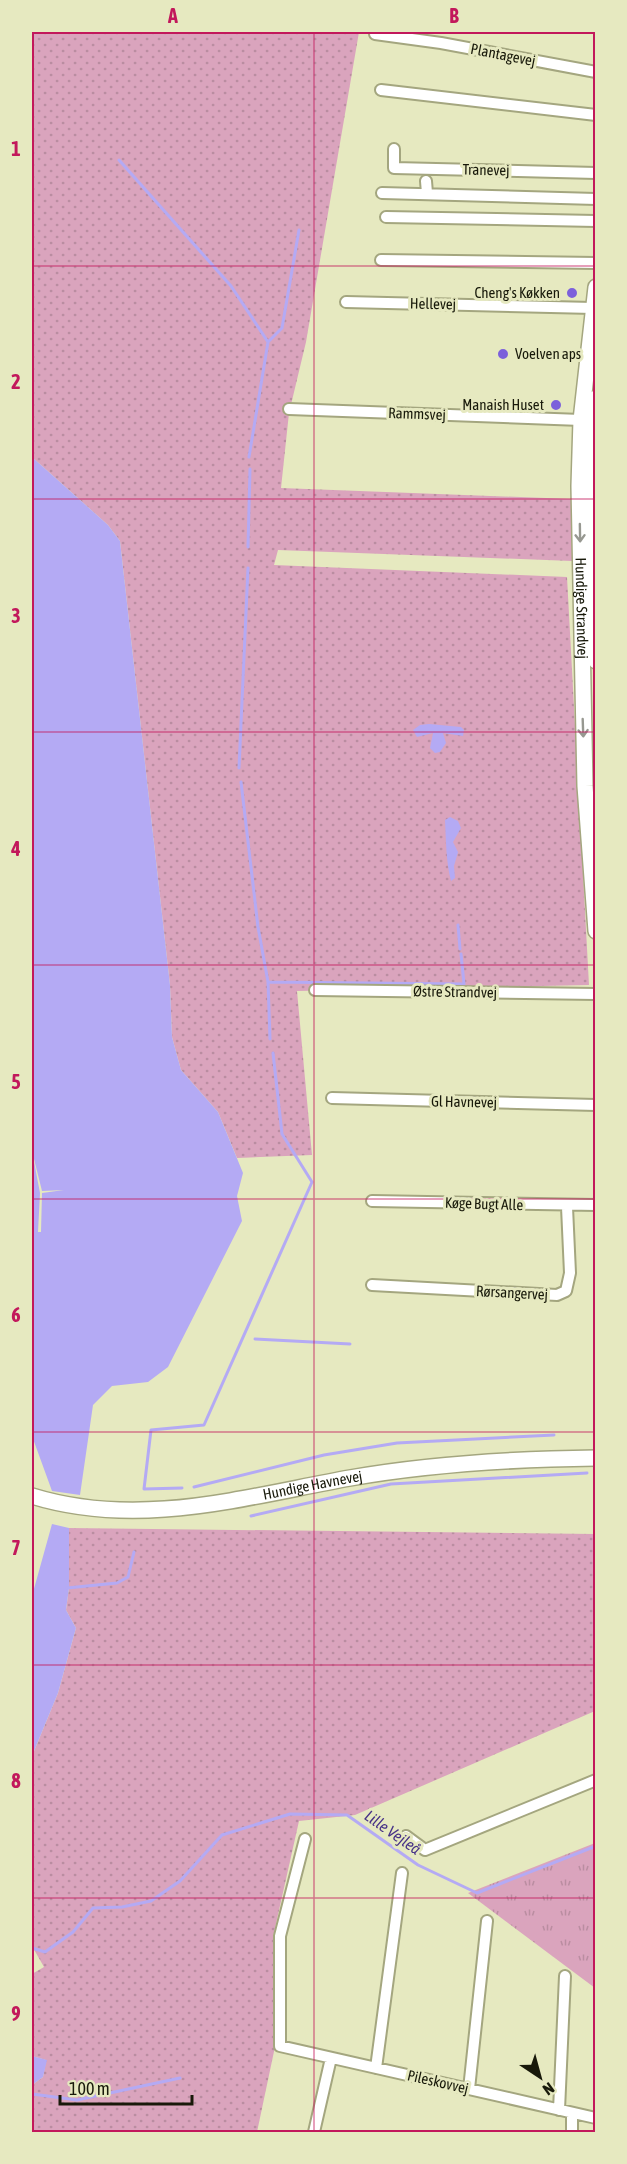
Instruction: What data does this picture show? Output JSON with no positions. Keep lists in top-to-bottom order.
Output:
{
  "streets": {
    "main road": ["Hundige Strandvej", "Hundige Havnevej"],
    "street": [
      "Plantagevej",
      "Tranevej",
      "Hellevej",
      "Rammsvej",
      "Østre Strandvej",
      "Gl Havnevej",
      "Køge Bugt Alle",
      "Rørsangervej",
      "Pileskovvej"
    ]
  },
  "crossings": [
    ["Hellevej", "Hundige Strandvej"],
    ["Rammsvej", "Hundige Strandvej"],
    ["Køge Bugt Alle", "Rørsangervej"]
  ],
  "water": ["Lille Vejleå"],
  "places": ["Cheng's Køkken", "Voelven aps", "Manaish Huset"],
  "scale_bar": "100 m",
  "north": "bottom right",
  "grid": {
    "columns": ["A", "B"],
    "rows": [
      "1",
      "2",
      "3",
      "4",
      "5",
      "6",
      "7",
      "8",
      "9"
    ]
  }
}
